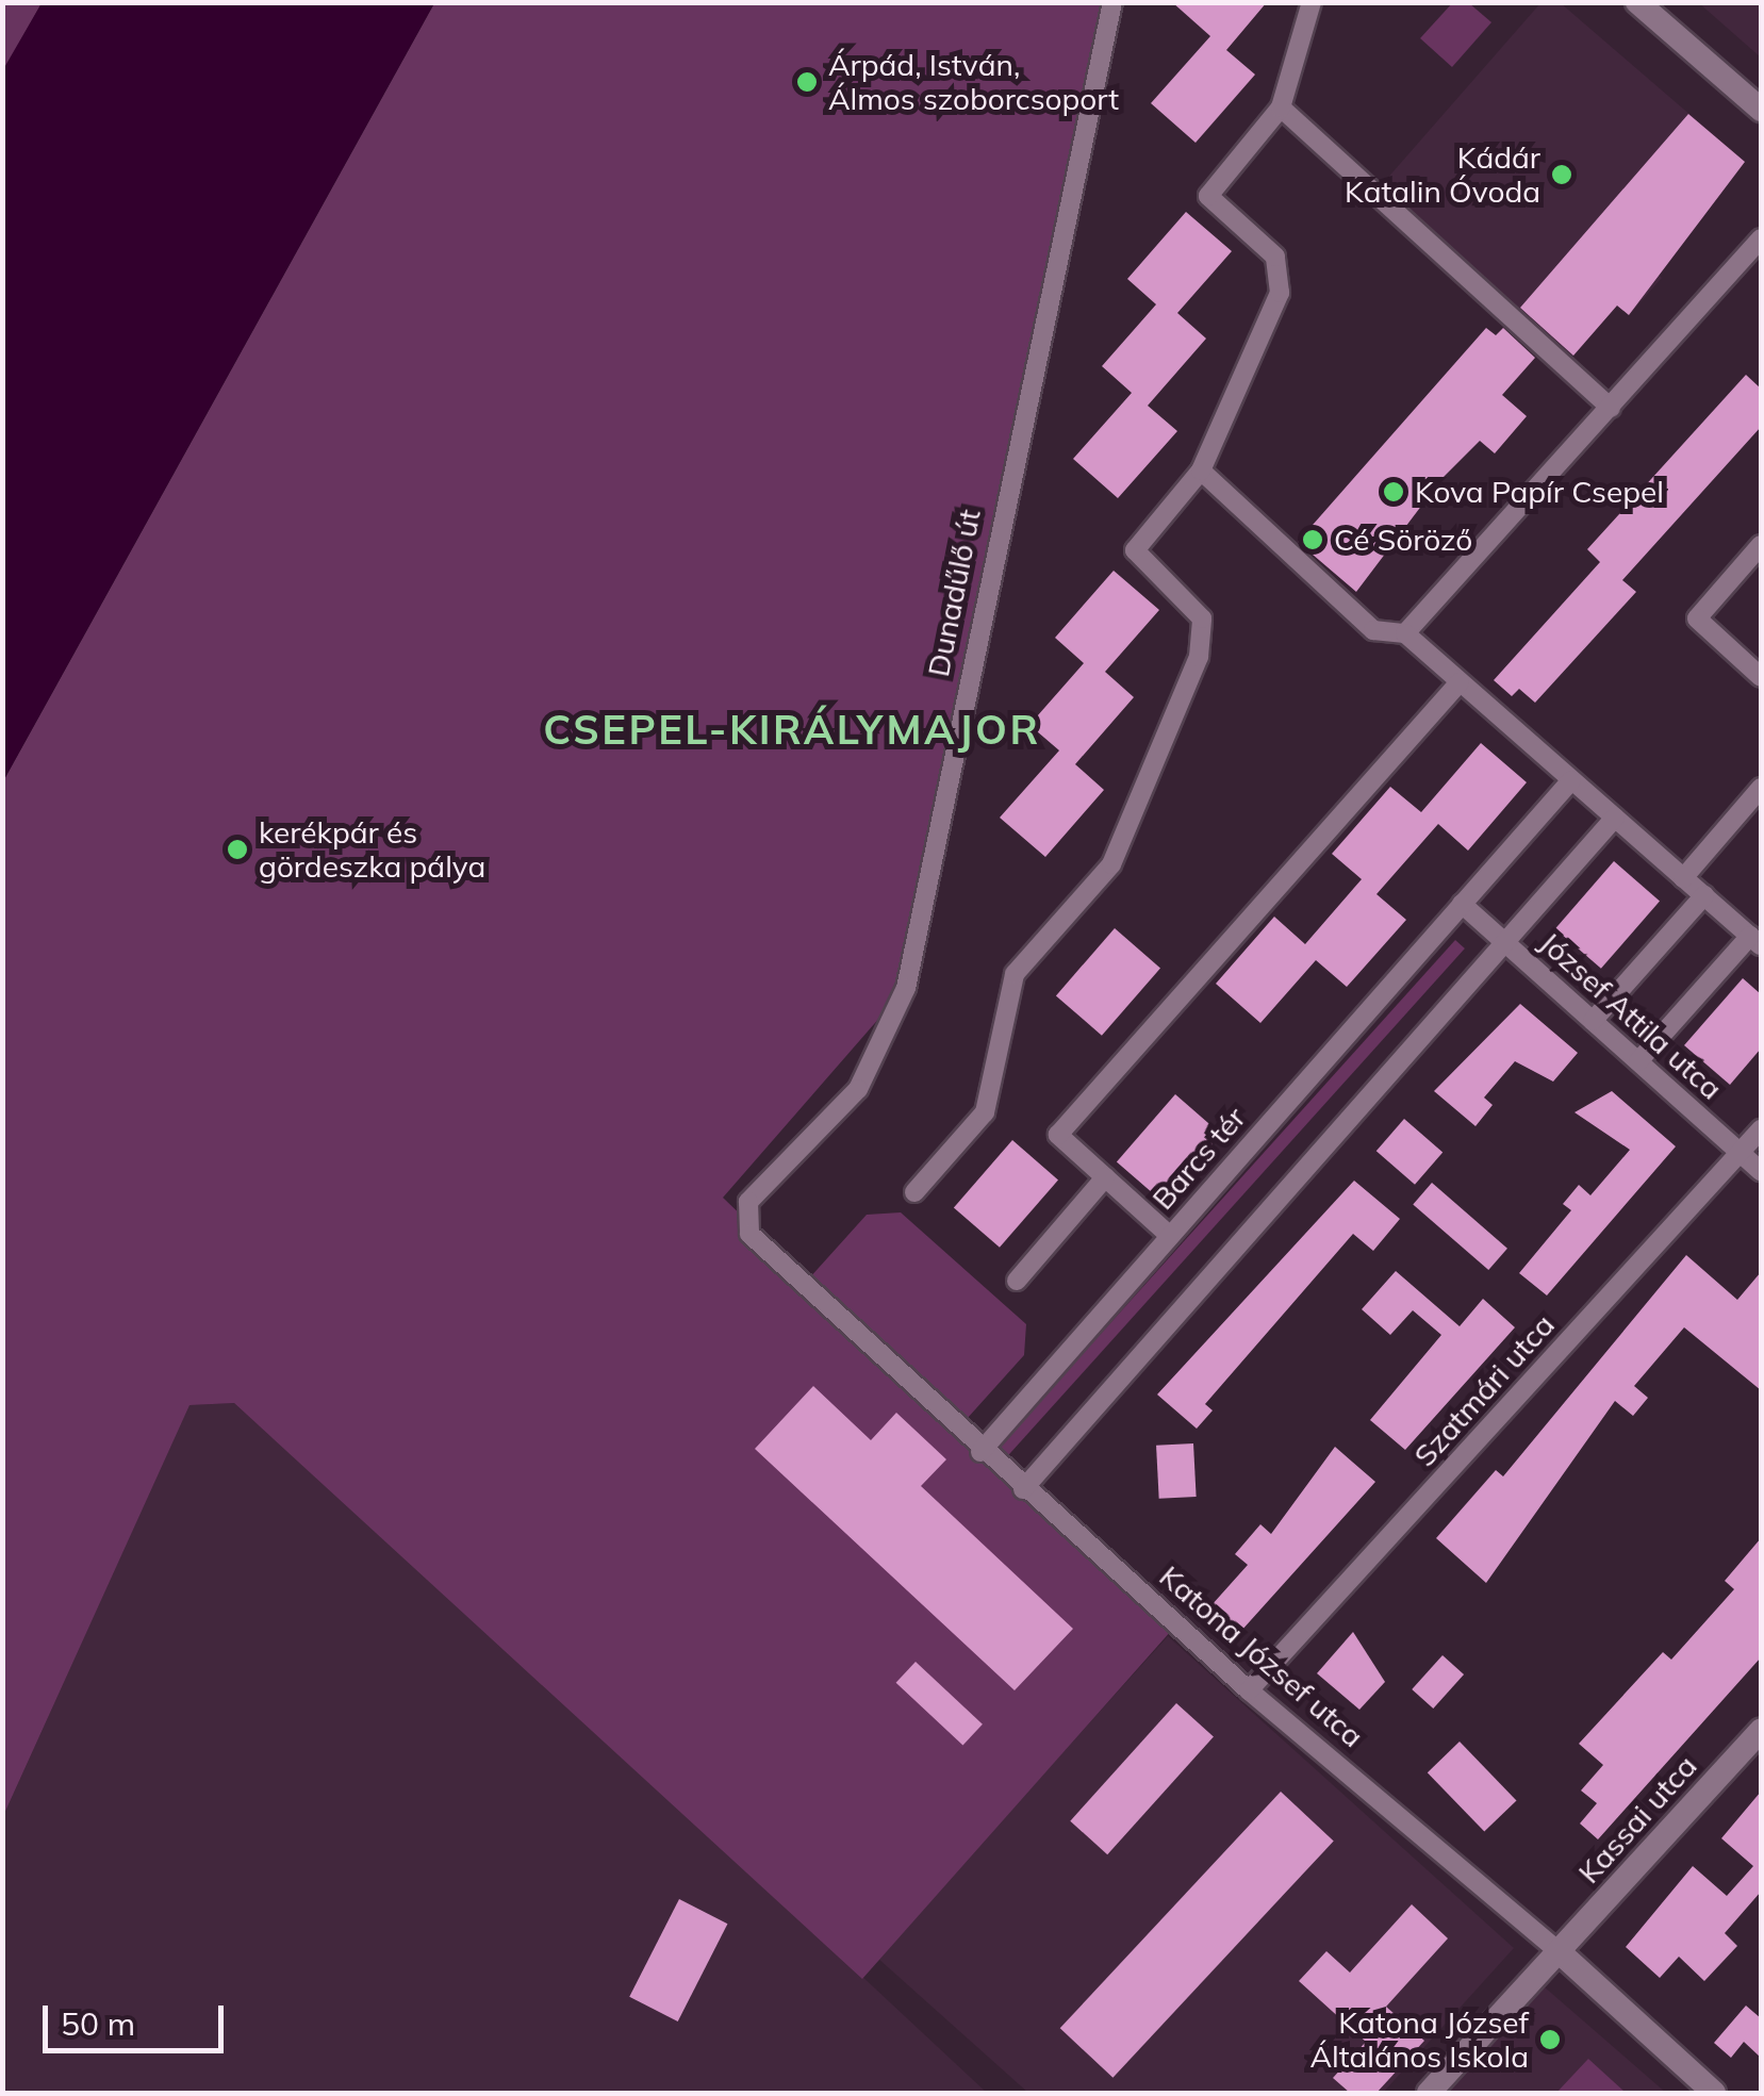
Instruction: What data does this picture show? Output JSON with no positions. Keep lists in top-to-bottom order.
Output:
{
  "streets": {
    "street": [
      "Dunadűlő út",
      "József Attila utca",
      "Barcs tér",
      "Szatmári utca",
      "Katona József utca",
      "Kassai utca"
    ]
  },
  "crossings": [
    ["Dunadűlő út", "Katona József utca"],
    ["József Attila utca", "Barcs tér"],
    ["József Attila utca", "Szatmári utca"],
    ["Barcs tér", "Katona József utca"],
    ["Szatmári utca", "Katona József utca"],
    ["Katona József utca", "Kassai utca"]
  ],
  "districts": ["CSEPEL-KIRÁLYMAJOR"],
  "places": [
    "Árpád, István, Álmos szoborcsoport",
    "Kádár Katalin Óvoda",
    "Kova Papír Csepel",
    "Cé Söröző",
    "kerékpár és gördeszka pálya",
    "Katona József Általános Iskola"
  ],
  "scale_bar": "50 m"
}
